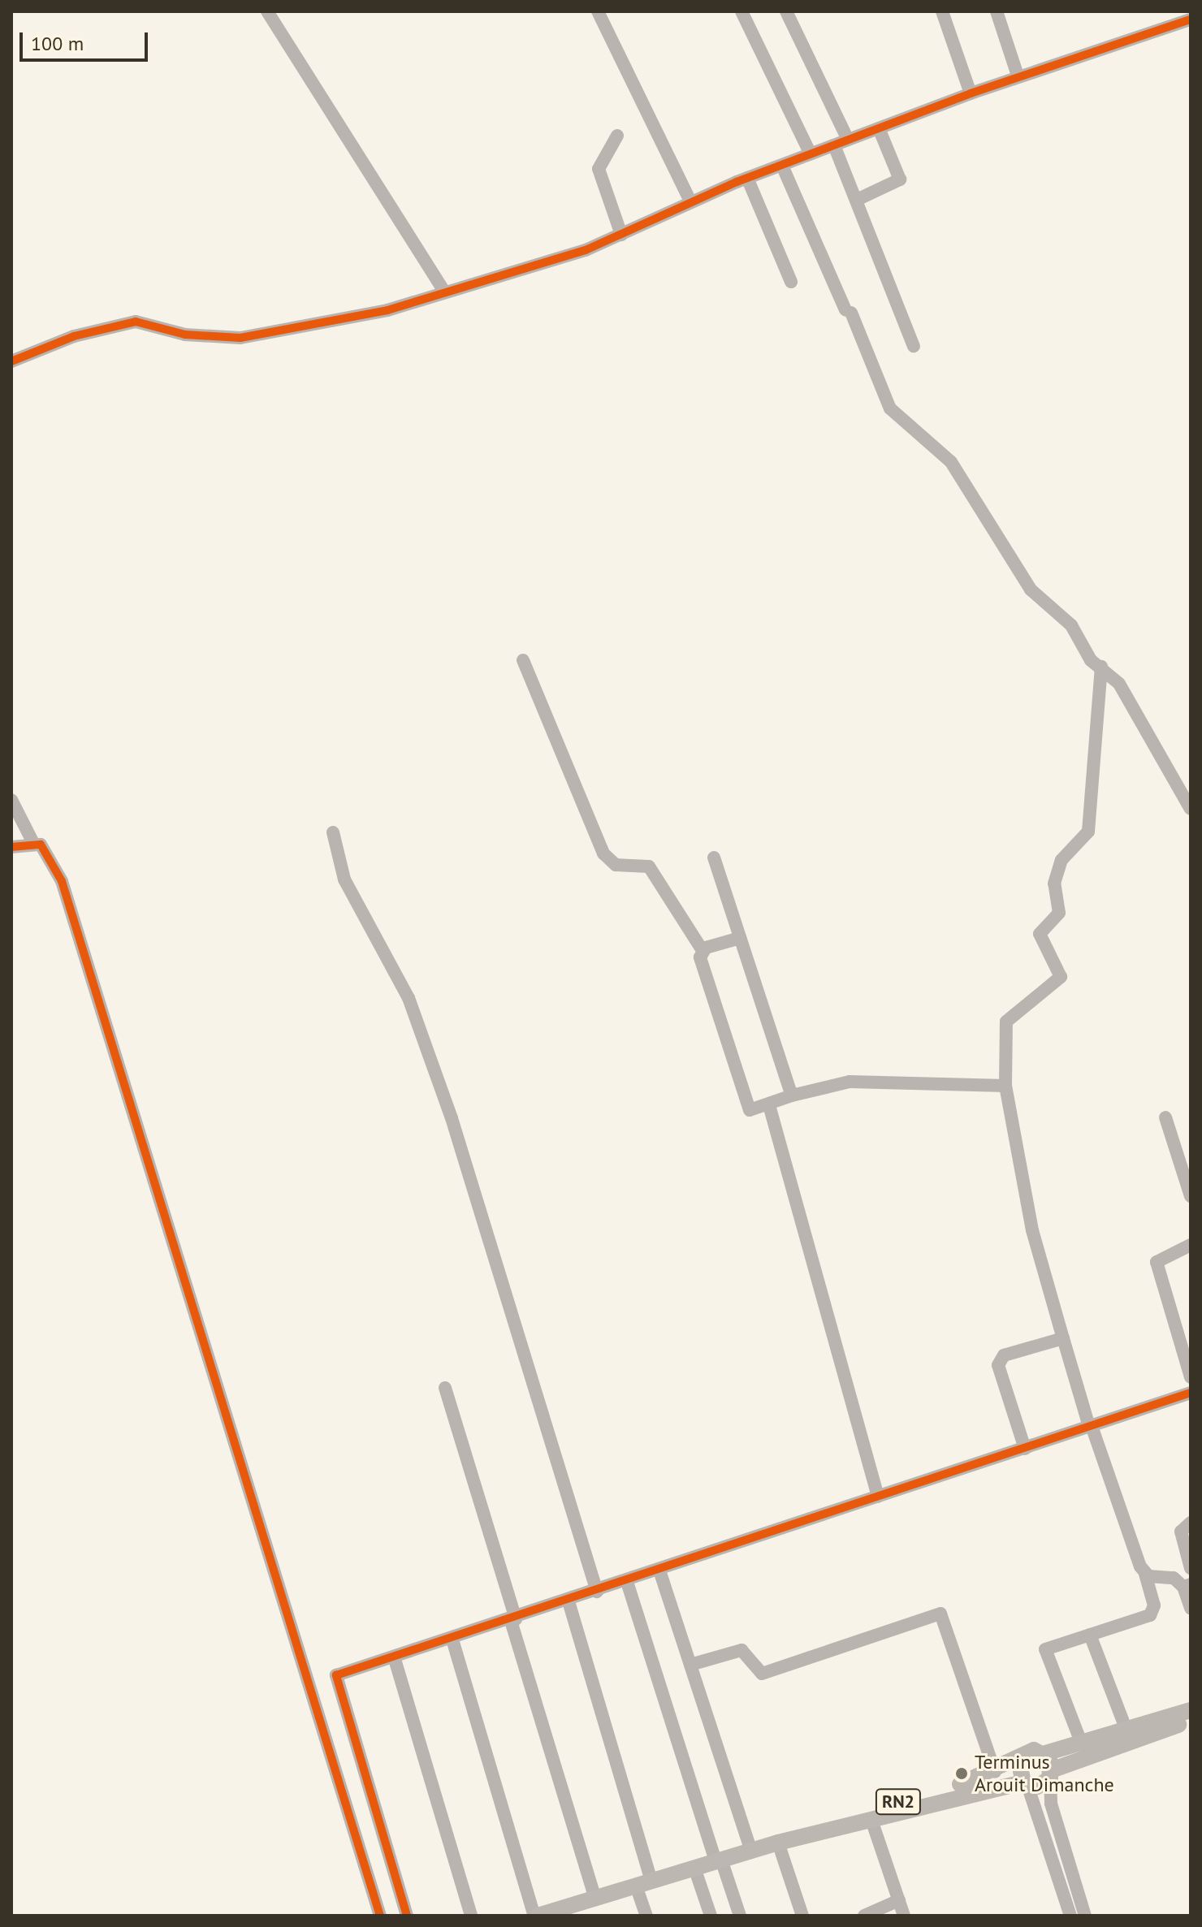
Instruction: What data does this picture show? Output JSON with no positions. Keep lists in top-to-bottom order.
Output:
{
  "streets": {
    "main road": ["RN2"]
  },
  "places": ["Terminus Arouit Dimanche"],
  "scale_bar": "100 m"
}
